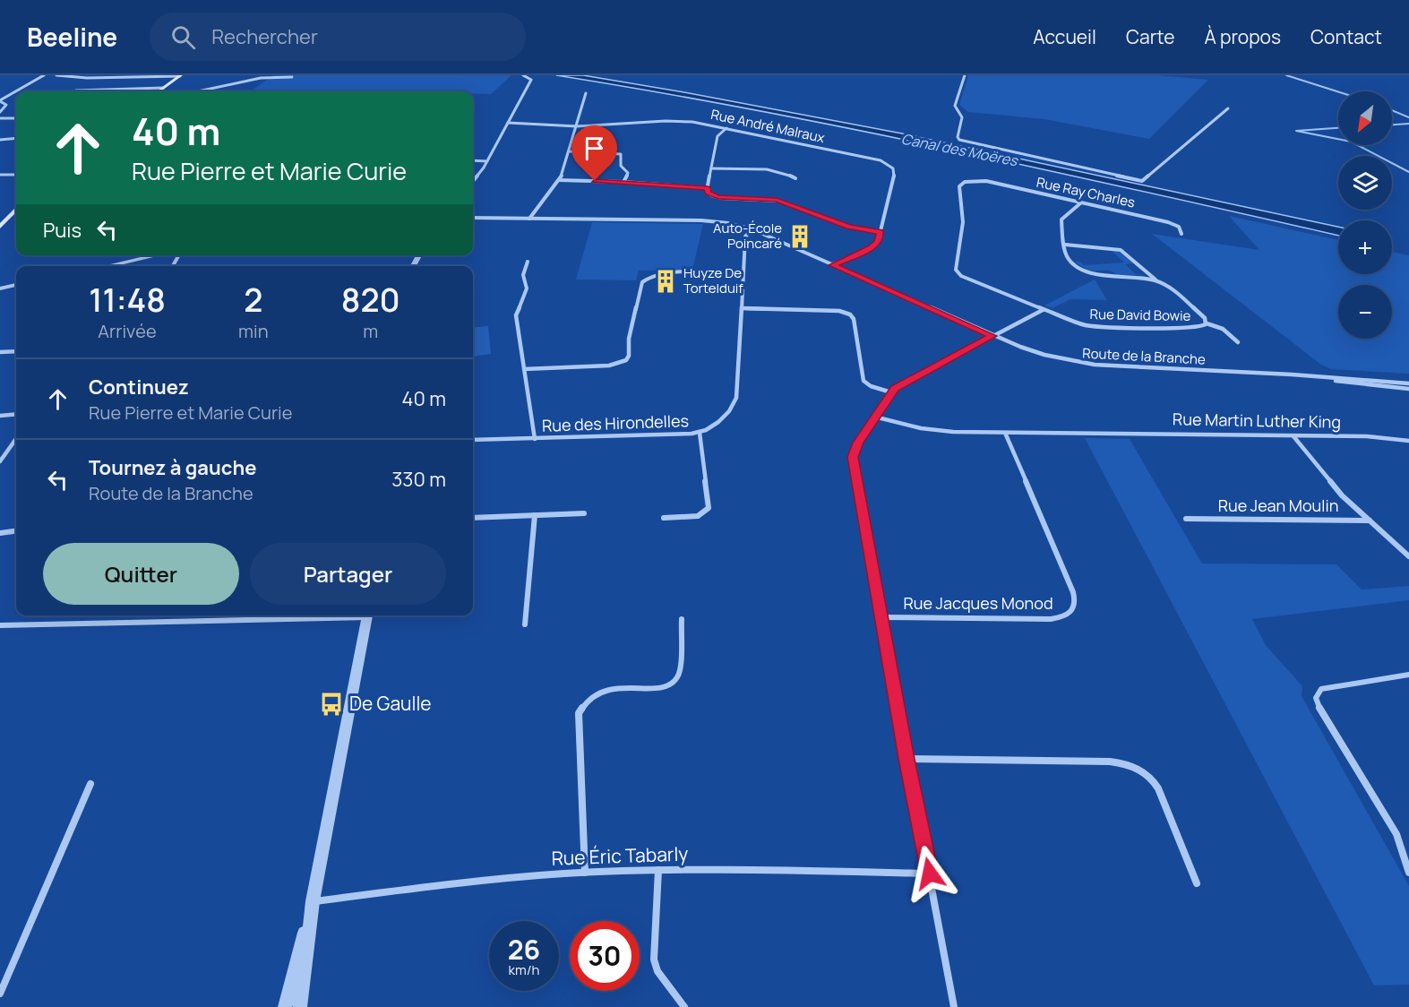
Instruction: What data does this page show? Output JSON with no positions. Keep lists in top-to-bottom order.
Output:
{
  "streets": {
    "street": [
      "Rue André Malraux",
      "Rue Ray Charles",
      "Rue David Bowie",
      "Route de la Branche",
      "Rue Martin Luther King",
      "Rue des Hirondelles",
      "Rue Jean Moulin",
      "Rue Jacques Monod",
      "Rue Éric Tabarly"
    ]
  },
  "crossings": [
    ["Rue André Malraux", "Route de la Branche"],
    ["Rue Ray Charles", "Rue David Bowie"],
    ["Route de la Branche", "Rue des Hirondelles"],
    ["Rue Martin Luther King", "Rue Jacques Monod"]
  ],
  "water": ["Canal des Moëres"],
  "places": {
    "building": ["Auto-École Poincaré", "Huyze De Tortelduif"],
    "bus stop": ["De Gaulle"]
  },
  "north": "bottom left",
  "page": {
    "header": "Beeline",
    "search": "Rechercher",
    "nav": [
      "Accueil",
      "Carte",
      "À propos",
      "Contact"
    ],
    "map_buttons": ["+", "−"],
    "turn": ["40 m", "Rue Pierre et Marie Curie"],
    "then": "Puis",
    "eta": [
      "11:48",
      "Arrivée",
      "2",
      "min",
      "820",
      "m"
    ],
    "list": [
      {
        "name": "Continuez",
        "note": "Rue Pierre et Marie Curie",
        "value": "40 m"
      },
      {
        "name": "Tournez à gauche",
        "note": "Route de la Branche",
        "value": "330 m"
      }
    ],
    "buttons": ["Quitter", "Partager"],
    "speed": "26 km/h",
    "limit": "30"
  }
}
